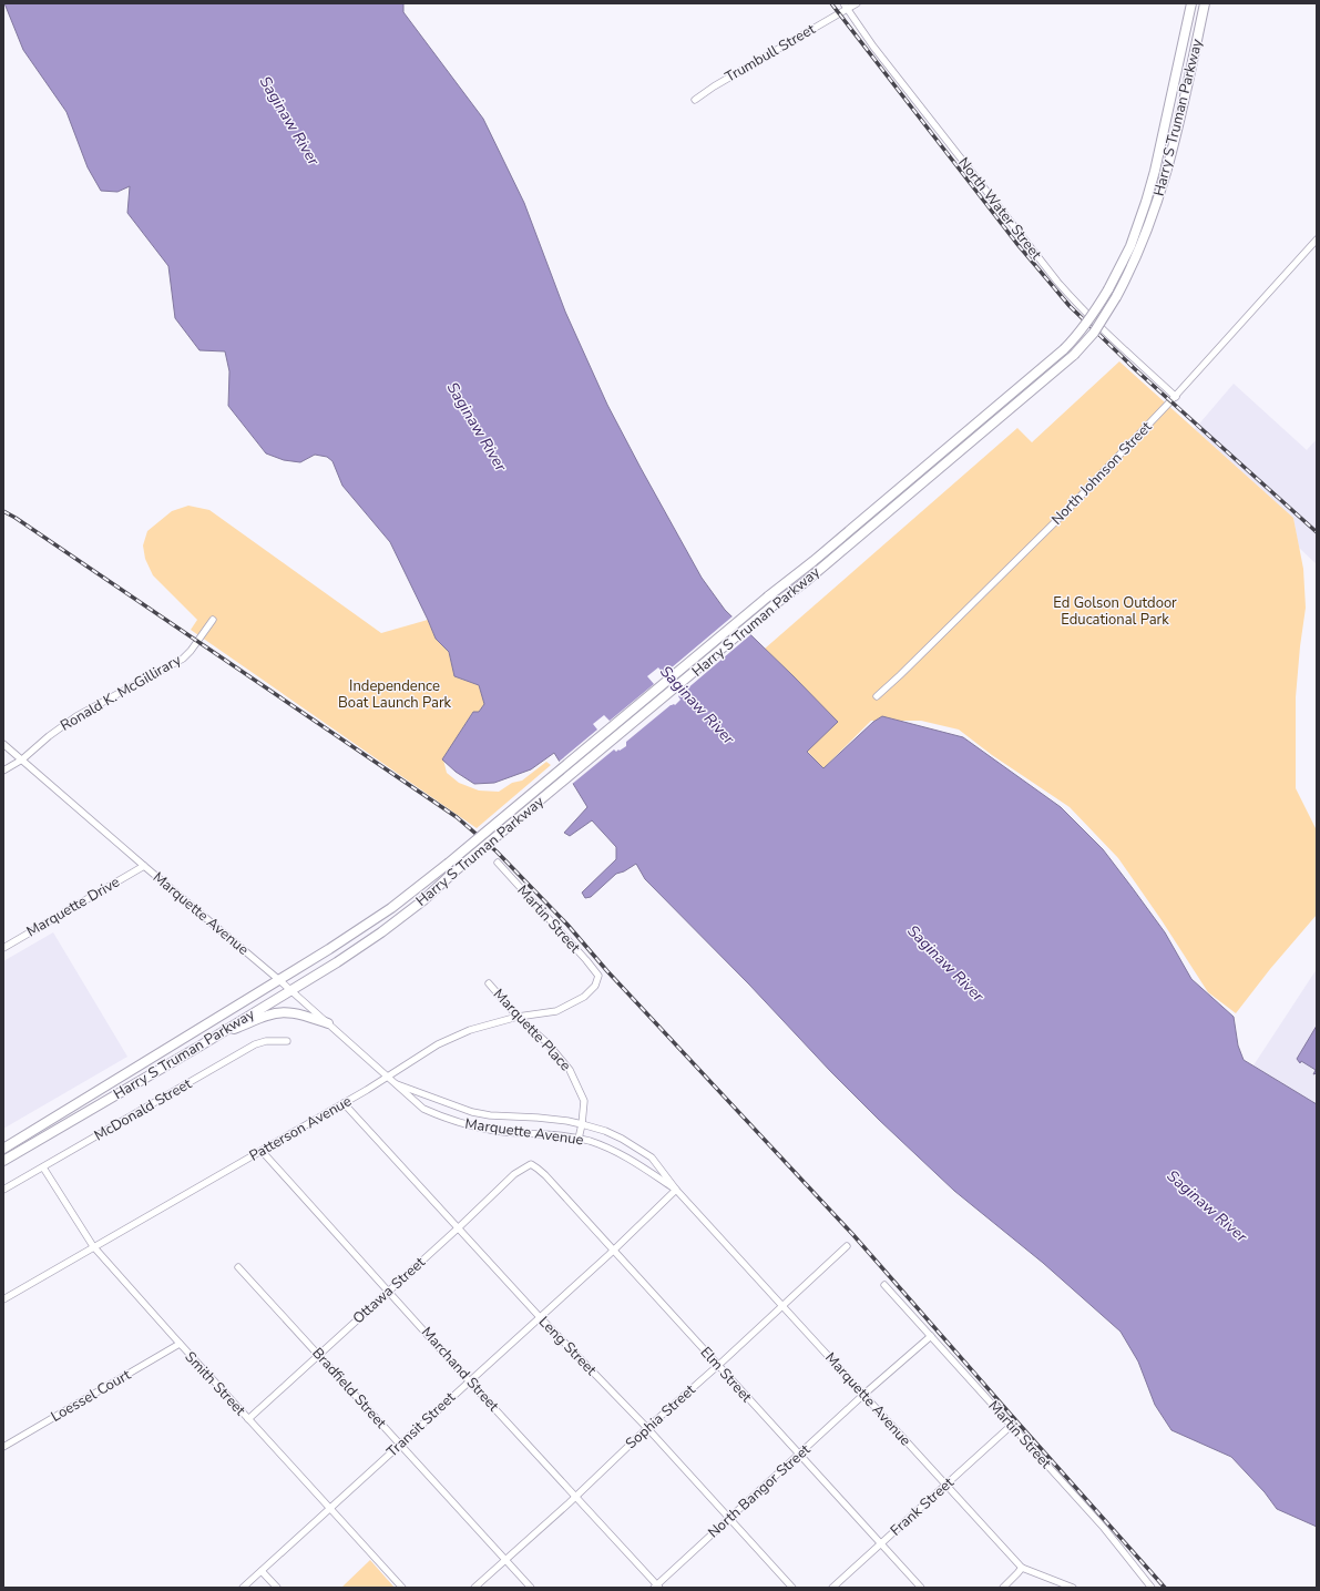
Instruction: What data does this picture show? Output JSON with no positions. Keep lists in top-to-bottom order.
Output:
{
  "streets": {
    "main road": ["Harry S Truman Parkway"],
    "street": [
      "Trumbull Street",
      "North Water Street",
      "North Johnson Street",
      "Ronald K. McGillirary",
      "Marquette Drive",
      "Marquette Avenue",
      "Martin Street",
      "Marquette Place",
      "McDonald Street",
      "Patterson Avenue",
      "Ottawa Street",
      "Leng Street",
      "Marchand Street",
      "Elm Street",
      "Smith Street",
      "Bradfield Street",
      "Loessel Court",
      "Sophia Street",
      "Transit Street",
      "North Bangor Street",
      "Frank Street"
    ]
  },
  "crossings": [
    ["Trumbull Street", "North Water Street"],
    ["Harry S Truman Parkway", "Marquette Avenue"],
    ["North Water Street", "North Johnson Street"],
    ["Ronald K. McGillirary", "Marquette Avenue"],
    ["Marquette Drive", "Marquette Avenue"],
    ["Marquette Avenue", "Marquette Place"],
    ["Marquette Avenue", "Patterson Avenue"],
    ["Marquette Avenue", "Sophia Street"],
    ["Marquette Avenue", "Transit Street"],
    ["Marquette Avenue", "North Bangor Street"],
    ["Marquette Avenue", "Frank Street"],
    ["Martin Street", "Patterson Avenue"],
    ["Martin Street", "North Bangor Street"],
    ["Martin Street", "Frank Street"],
    ["Marquette Place", "Patterson Avenue"],
    ["McDonald Street", "Smith Street"],
    ["Patterson Avenue", "Leng Street"],
    ["Patterson Avenue", "Marchand Street"],
    ["Patterson Avenue", "Smith Street"],
    ["Ottawa Street", "Leng Street"],
    ["Ottawa Street", "Marchand Street"],
    ["Ottawa Street", "Elm Street"],
    ["Ottawa Street", "Smith Street"],
    ["Ottawa Street", "Bradfield Street"],
    ["Leng Street", "Sophia Street"],
    ["Leng Street", "Transit Street"],
    ["Leng Street", "North Bangor Street"],
    ["Marchand Street", "Sophia Street"],
    ["Marchand Street", "Transit Street"],
    ["Marchand Street", "North Bangor Street"],
    ["Elm Street", "Sophia Street"],
    ["Elm Street", "Transit Street"],
    ["Elm Street", "North Bangor Street"],
    ["Elm Street", "Frank Street"],
    ["Smith Street", "Loessel Court"],
    ["Smith Street", "Transit Street"],
    ["Bradfield Street", "Sophia Street"],
    ["Bradfield Street", "Transit Street"]
  ],
  "water": ["Saginaw River"],
  "parks": ["Ed Golson Outdoor Educational Park", "Independence Boat Launch Park"]
}
